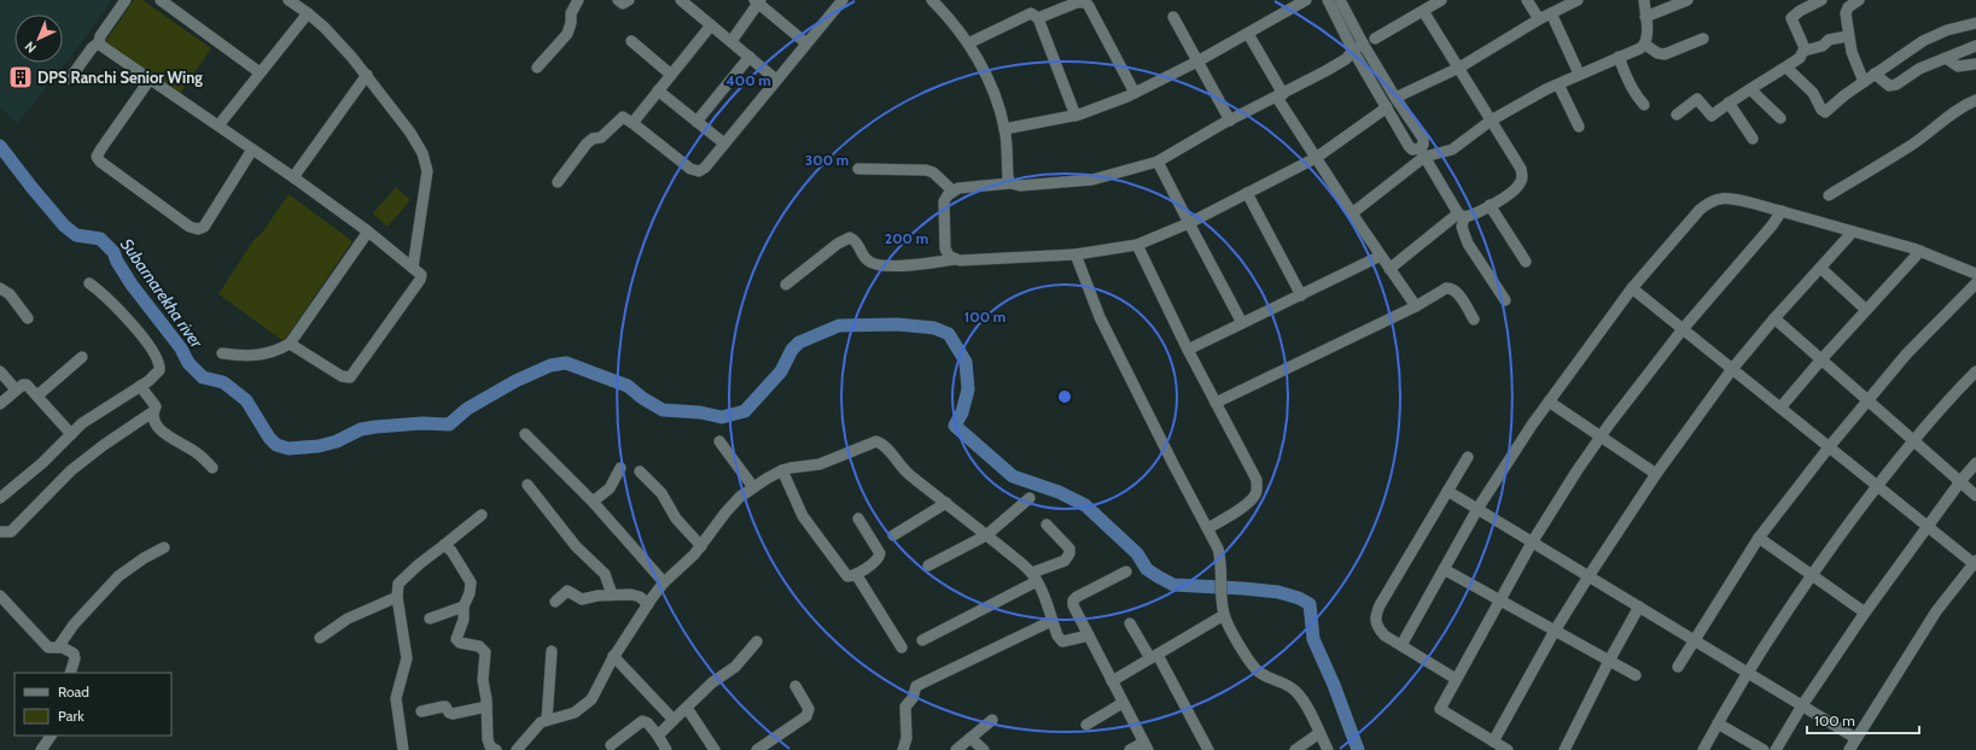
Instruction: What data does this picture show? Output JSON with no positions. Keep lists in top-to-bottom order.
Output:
{
  "water": ["Subarnarekha river"],
  "places": {
    "building": ["DPS Ranchi Senior Wing"]
  },
  "legend": ["Road", "Park"],
  "scale_bar": "100 m",
  "north": "bottom left",
  "rings": [
    "400 m",
    "300 m",
    "200 m",
    "100 m"
  ]
}
